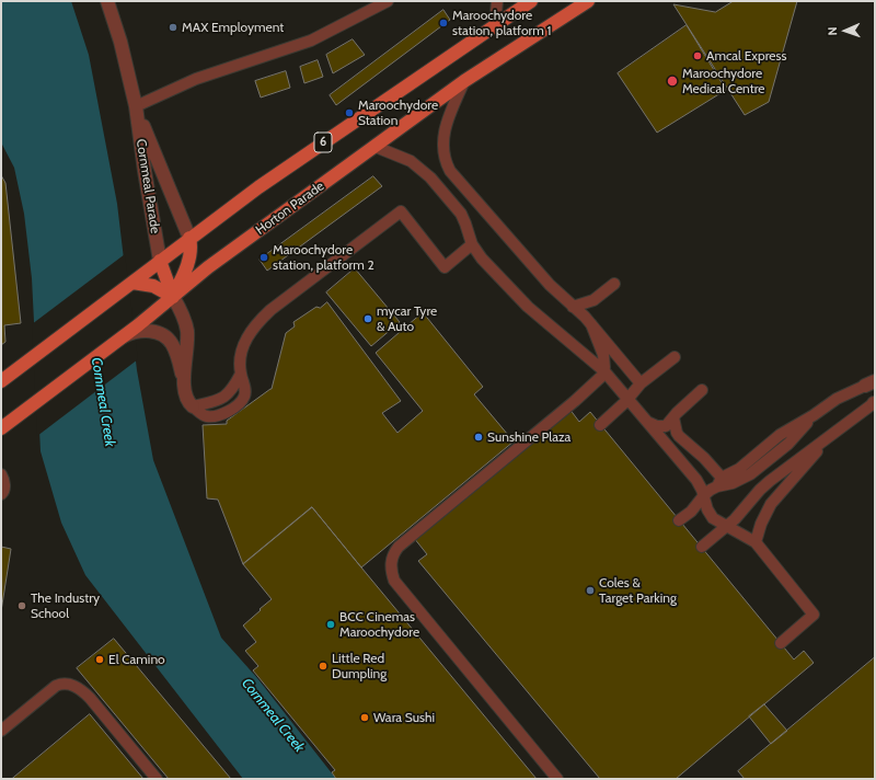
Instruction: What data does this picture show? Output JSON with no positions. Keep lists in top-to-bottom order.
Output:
{
  "streets": {
    "main road": ["6", "Horton Parade"],
    "street": ["Cornmeal Parade"]
  },
  "crossings": [
    ["6", "Cornmeal Parade"]
  ],
  "water": ["Cornmeal Creek"],
  "places": [
    "Maroochydore station, platform 1",
    "MAX Employment",
    "Amcal Express",
    "Maroochydore Medical Centre",
    "Maroochydore Station",
    "Maroochydore station, platform 2",
    "mycar Tyre & Auto",
    "Sunshine Plaza",
    "Coles & Target Parking",
    "The Industry School",
    "BCC Cinemas Maroochydore",
    "El Camino",
    "Little Red Dumpling",
    "Wara Sushi"
  ],
  "north": "left"
}
